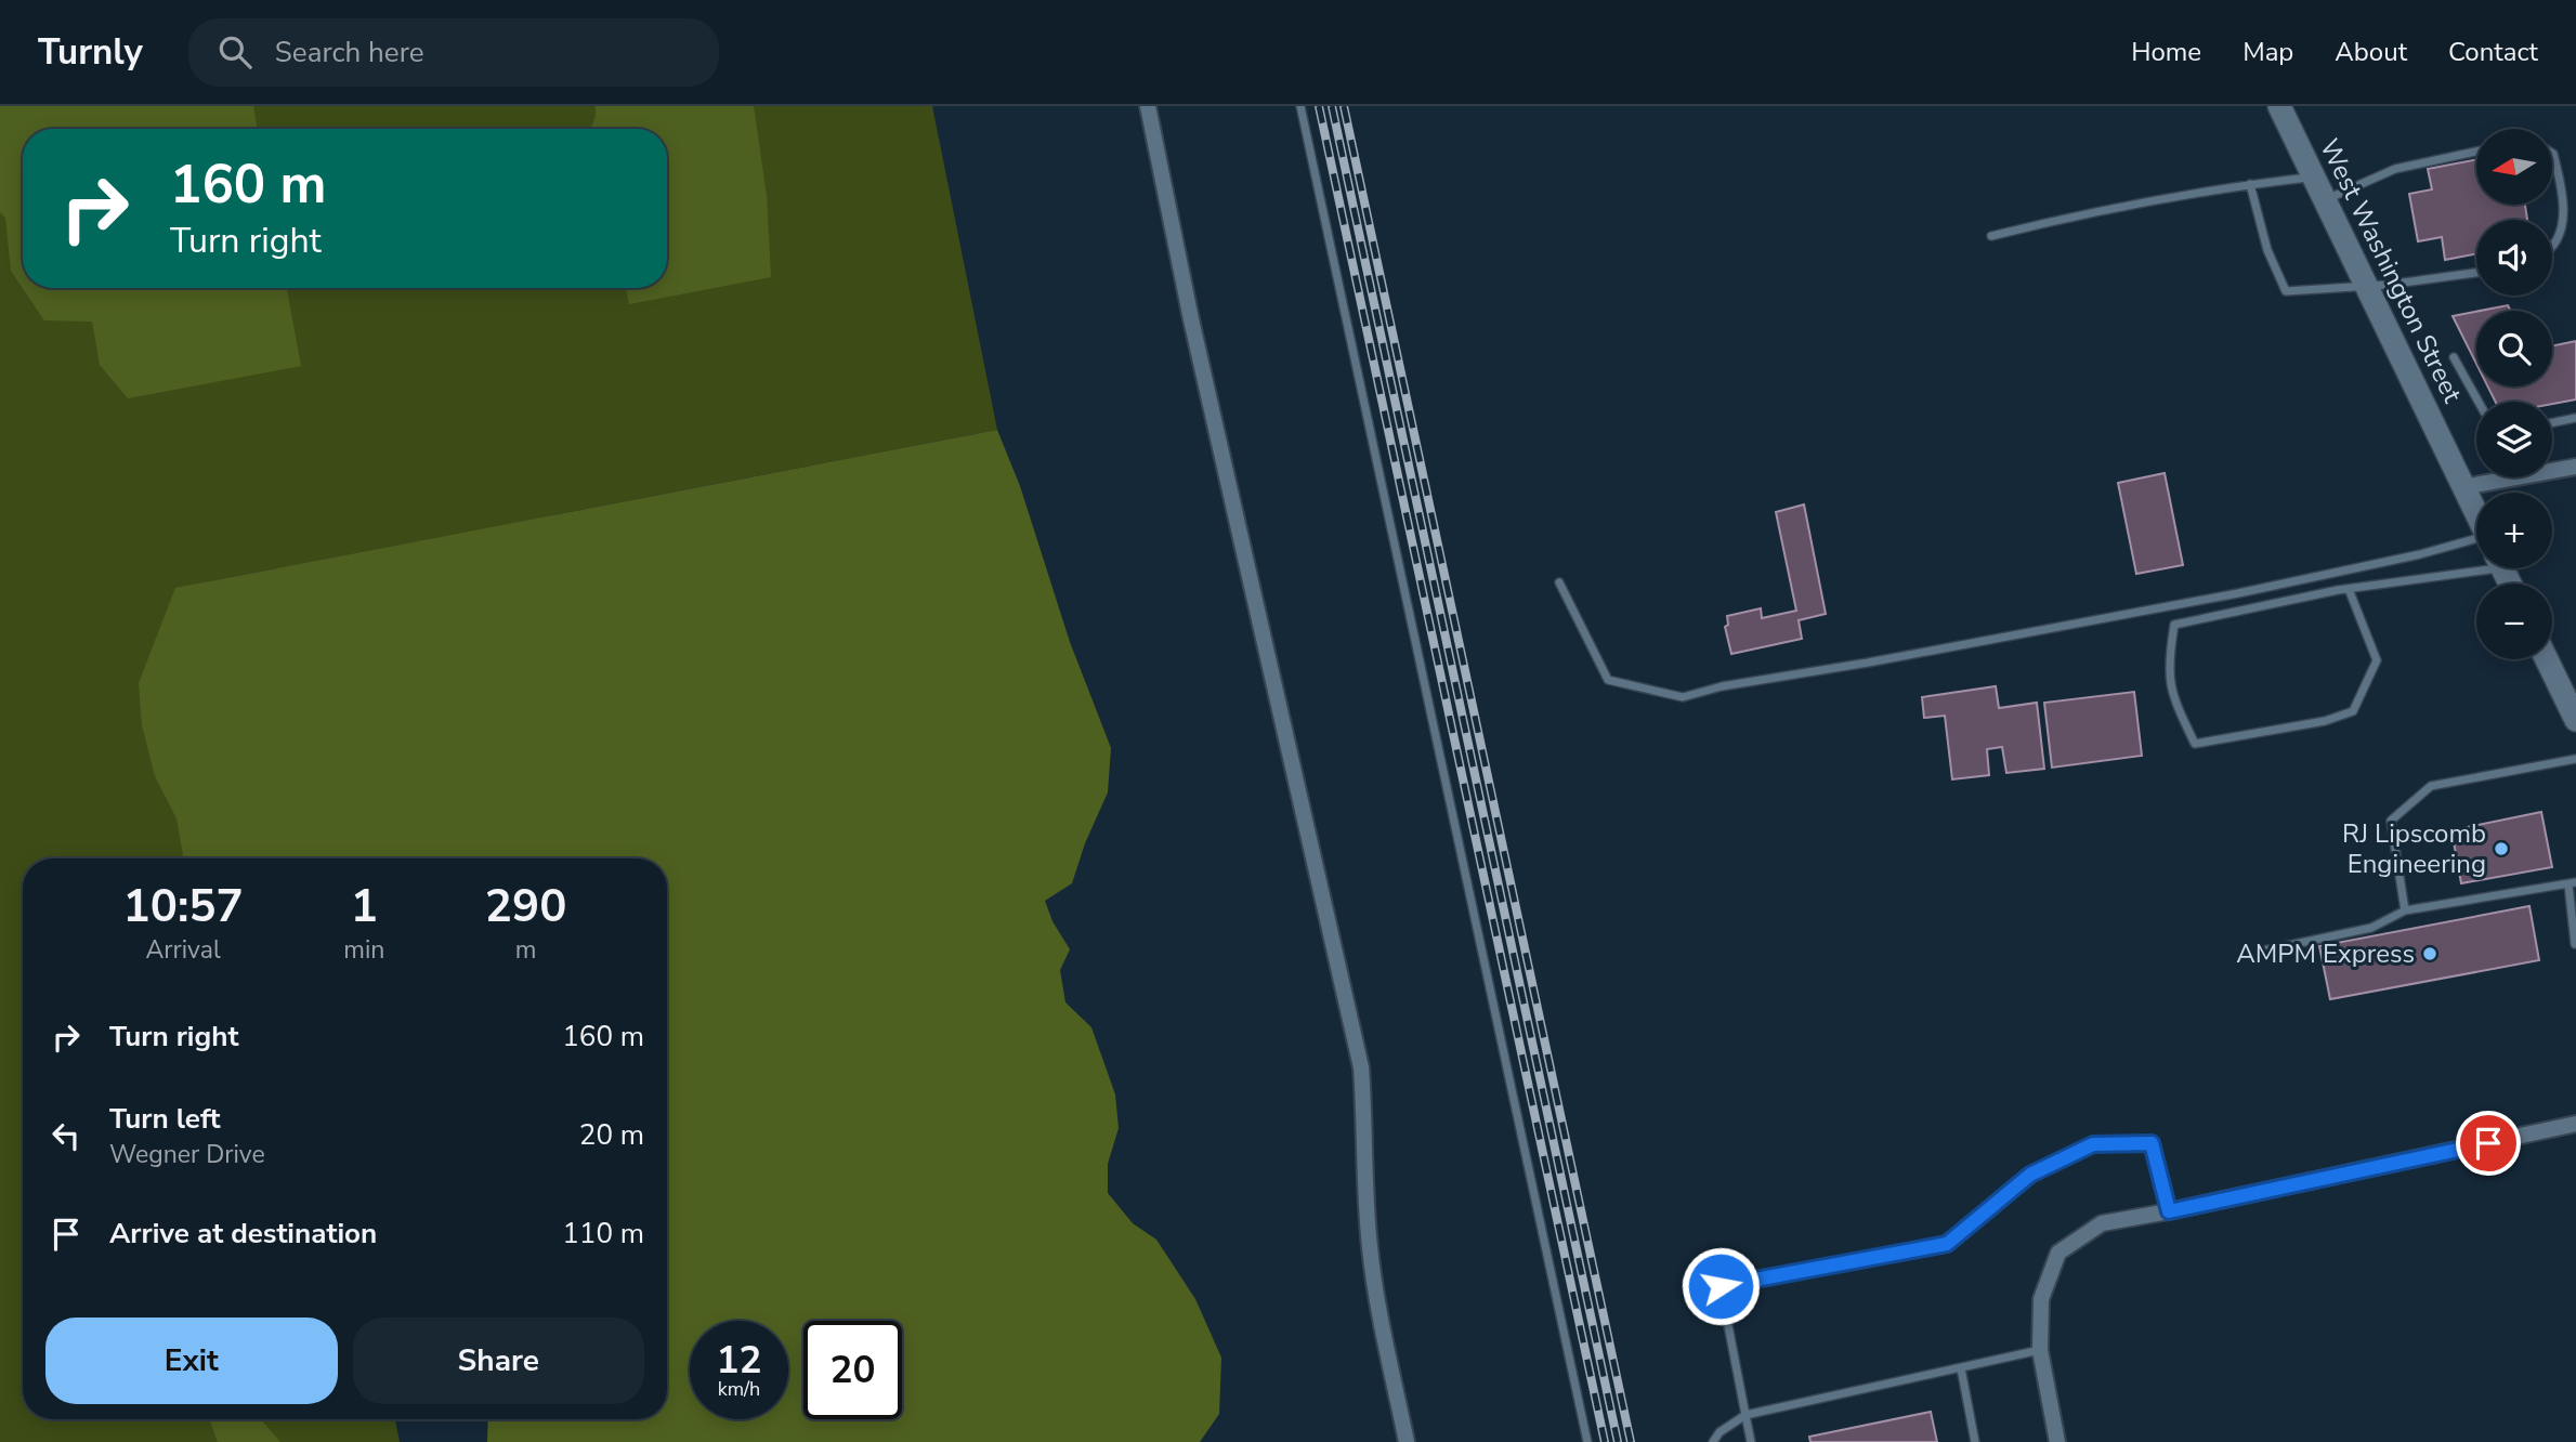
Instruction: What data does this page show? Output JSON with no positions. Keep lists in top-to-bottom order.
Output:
{
  "streets": {
    "main road": ["West Washington Street"]
  },
  "places": ["RJ Lipscomb Engineering", "AMPM Express"],
  "north": "left",
  "page": {
    "header": "Turnly",
    "search": "Search here",
    "nav": [
      "Home",
      "Map",
      "About",
      "Contact"
    ],
    "map_buttons": ["+", "−"],
    "turn": ["160 m", "Turn right"],
    "eta": [
      "10:57",
      "Arrival",
      "1",
      "min",
      "290",
      "m"
    ],
    "list": [
      {
        "name": "Turn right",
        "value": "160 m"
      },
      {
        "name": "Turn left",
        "note": "Wegner Drive",
        "value": "20 m"
      },
      {
        "name": "Arrive at destination",
        "value": "110 m"
      }
    ],
    "buttons": ["Exit", "Share"],
    "speed": "12 km/h",
    "limit": "20"
  }
}
